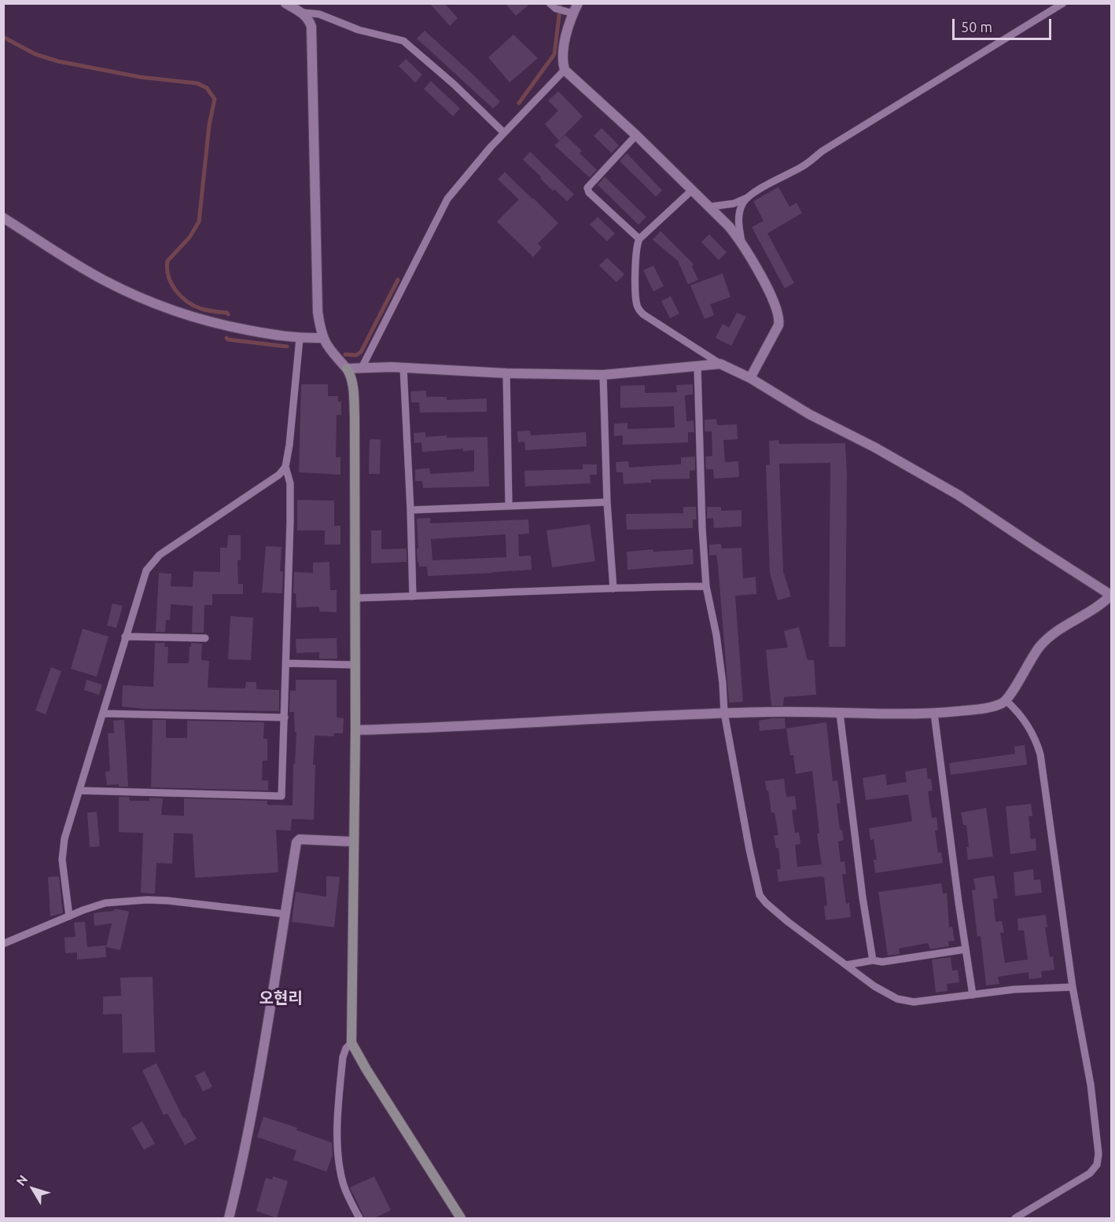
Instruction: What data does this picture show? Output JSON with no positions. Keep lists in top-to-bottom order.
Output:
{
  "districts": ["오현리"],
  "scale_bar": "50 m",
  "north": "top left"
}
